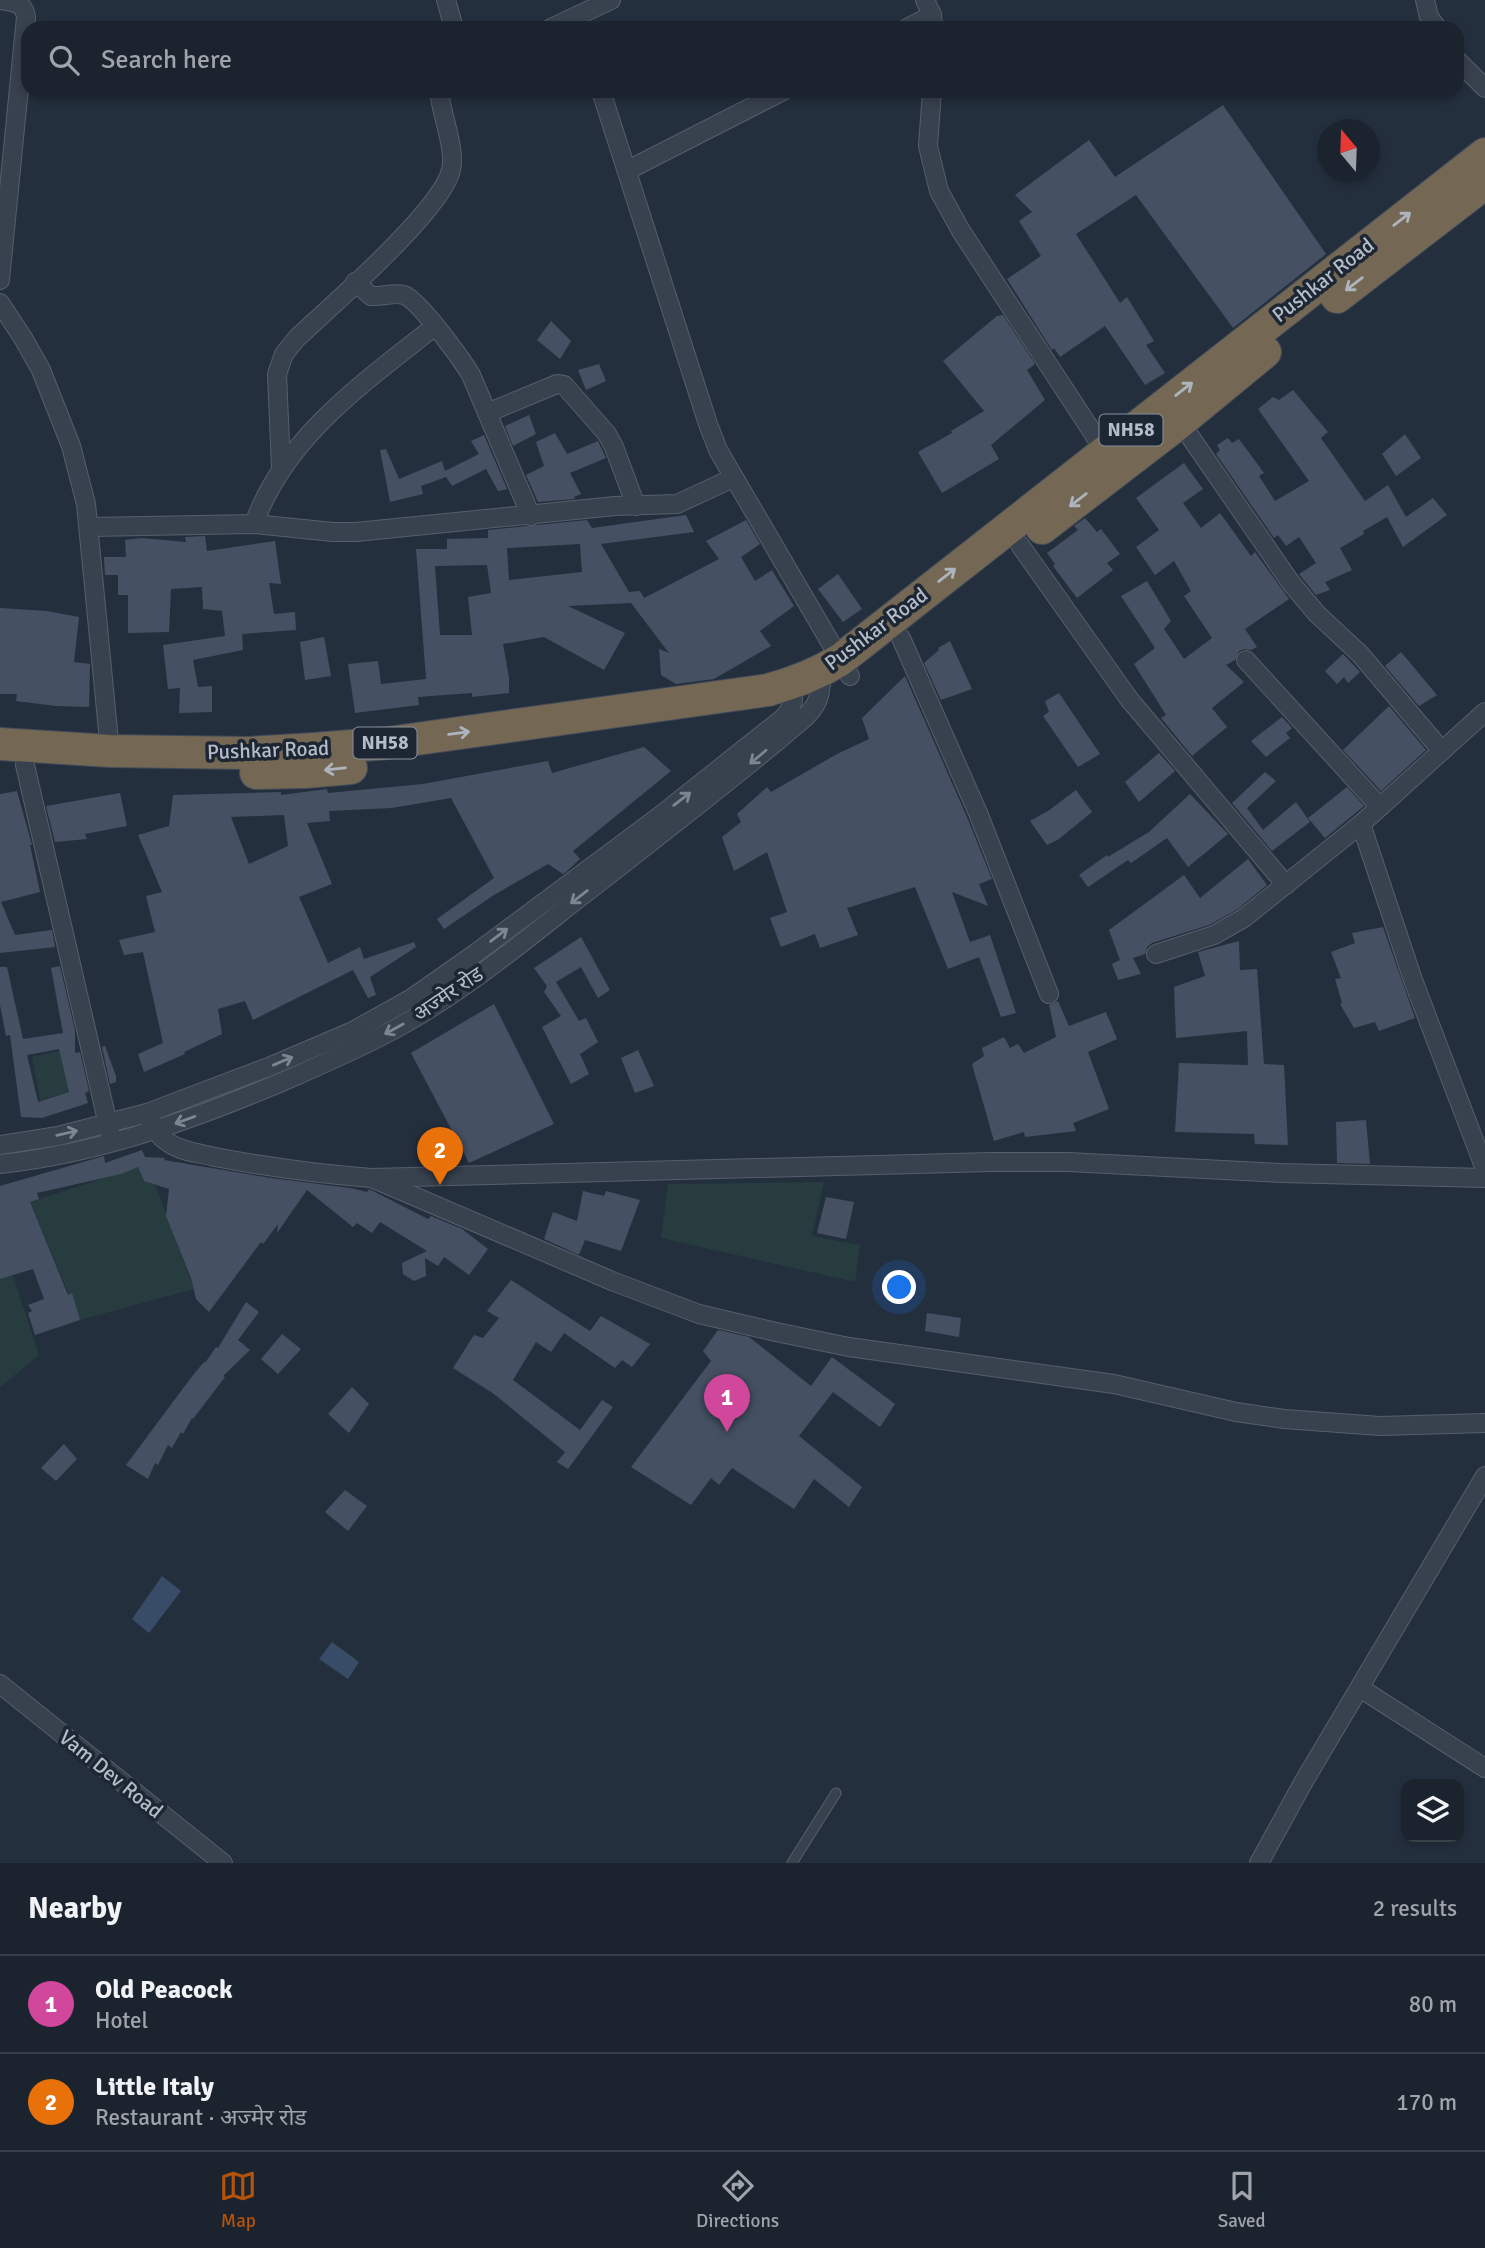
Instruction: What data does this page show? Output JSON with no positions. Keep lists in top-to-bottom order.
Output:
{
  "streets": {
    "highway": ["Pushkar Road", "NH58"],
    "street": ["अज्मेर रोड", "Vam Dev Road"]
  },
  "crossings": [
    ["Pushkar Road", "अज्मेर रोड"]
  ],
  "north": "top",
  "page": {
    "search": "Search here",
    "pins": ["2", "1"],
    "heading": ["Nearby", "2 results"],
    "list": [
      {
        "mark": "1",
        "name": "Old Peacock",
        "note": "Hotel",
        "value": "80 m"
      },
      {
        "mark": "2",
        "name": "Little Italy",
        "note": "Restaurant · अज्मेर रोड",
        "value": "170 m"
      }
    ],
    "nav": ["Map", "Directions", "Saved"]
  }
}
